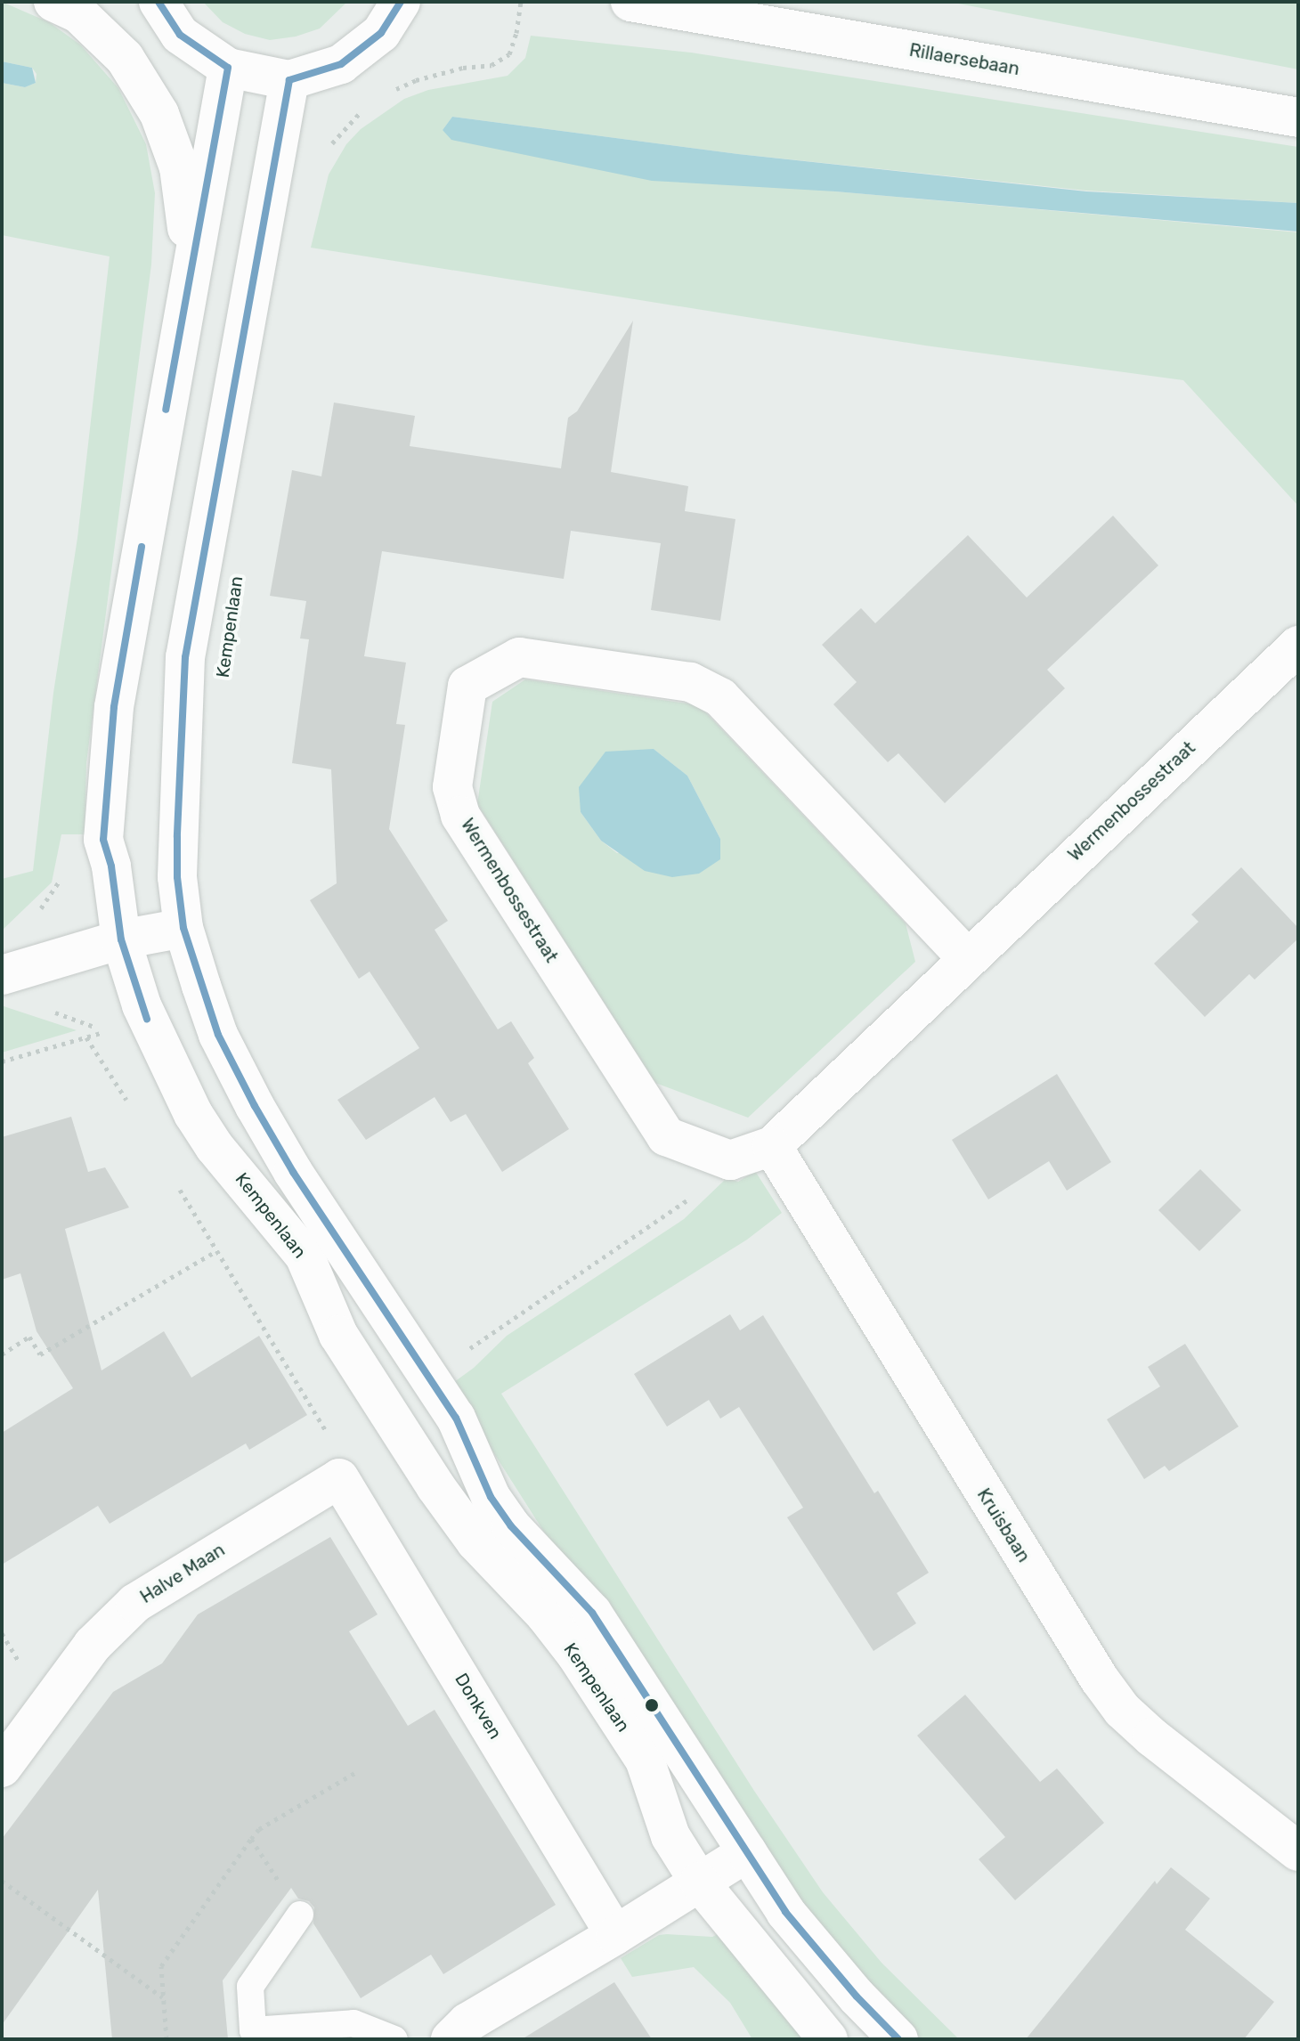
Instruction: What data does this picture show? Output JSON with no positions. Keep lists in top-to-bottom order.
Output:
{
  "streets": {
    "street": [
      "Rillaersebaan",
      "Kempenlaan",
      "Wermenbossestraat",
      "Kruisbaan",
      "Halve Maan",
      "Donkven"
    ]
  },
  "crossings": [
    ["Wermenbossestraat", "Kruisbaan"],
    ["Halve Maan", "Donkven"]
  ]
}
